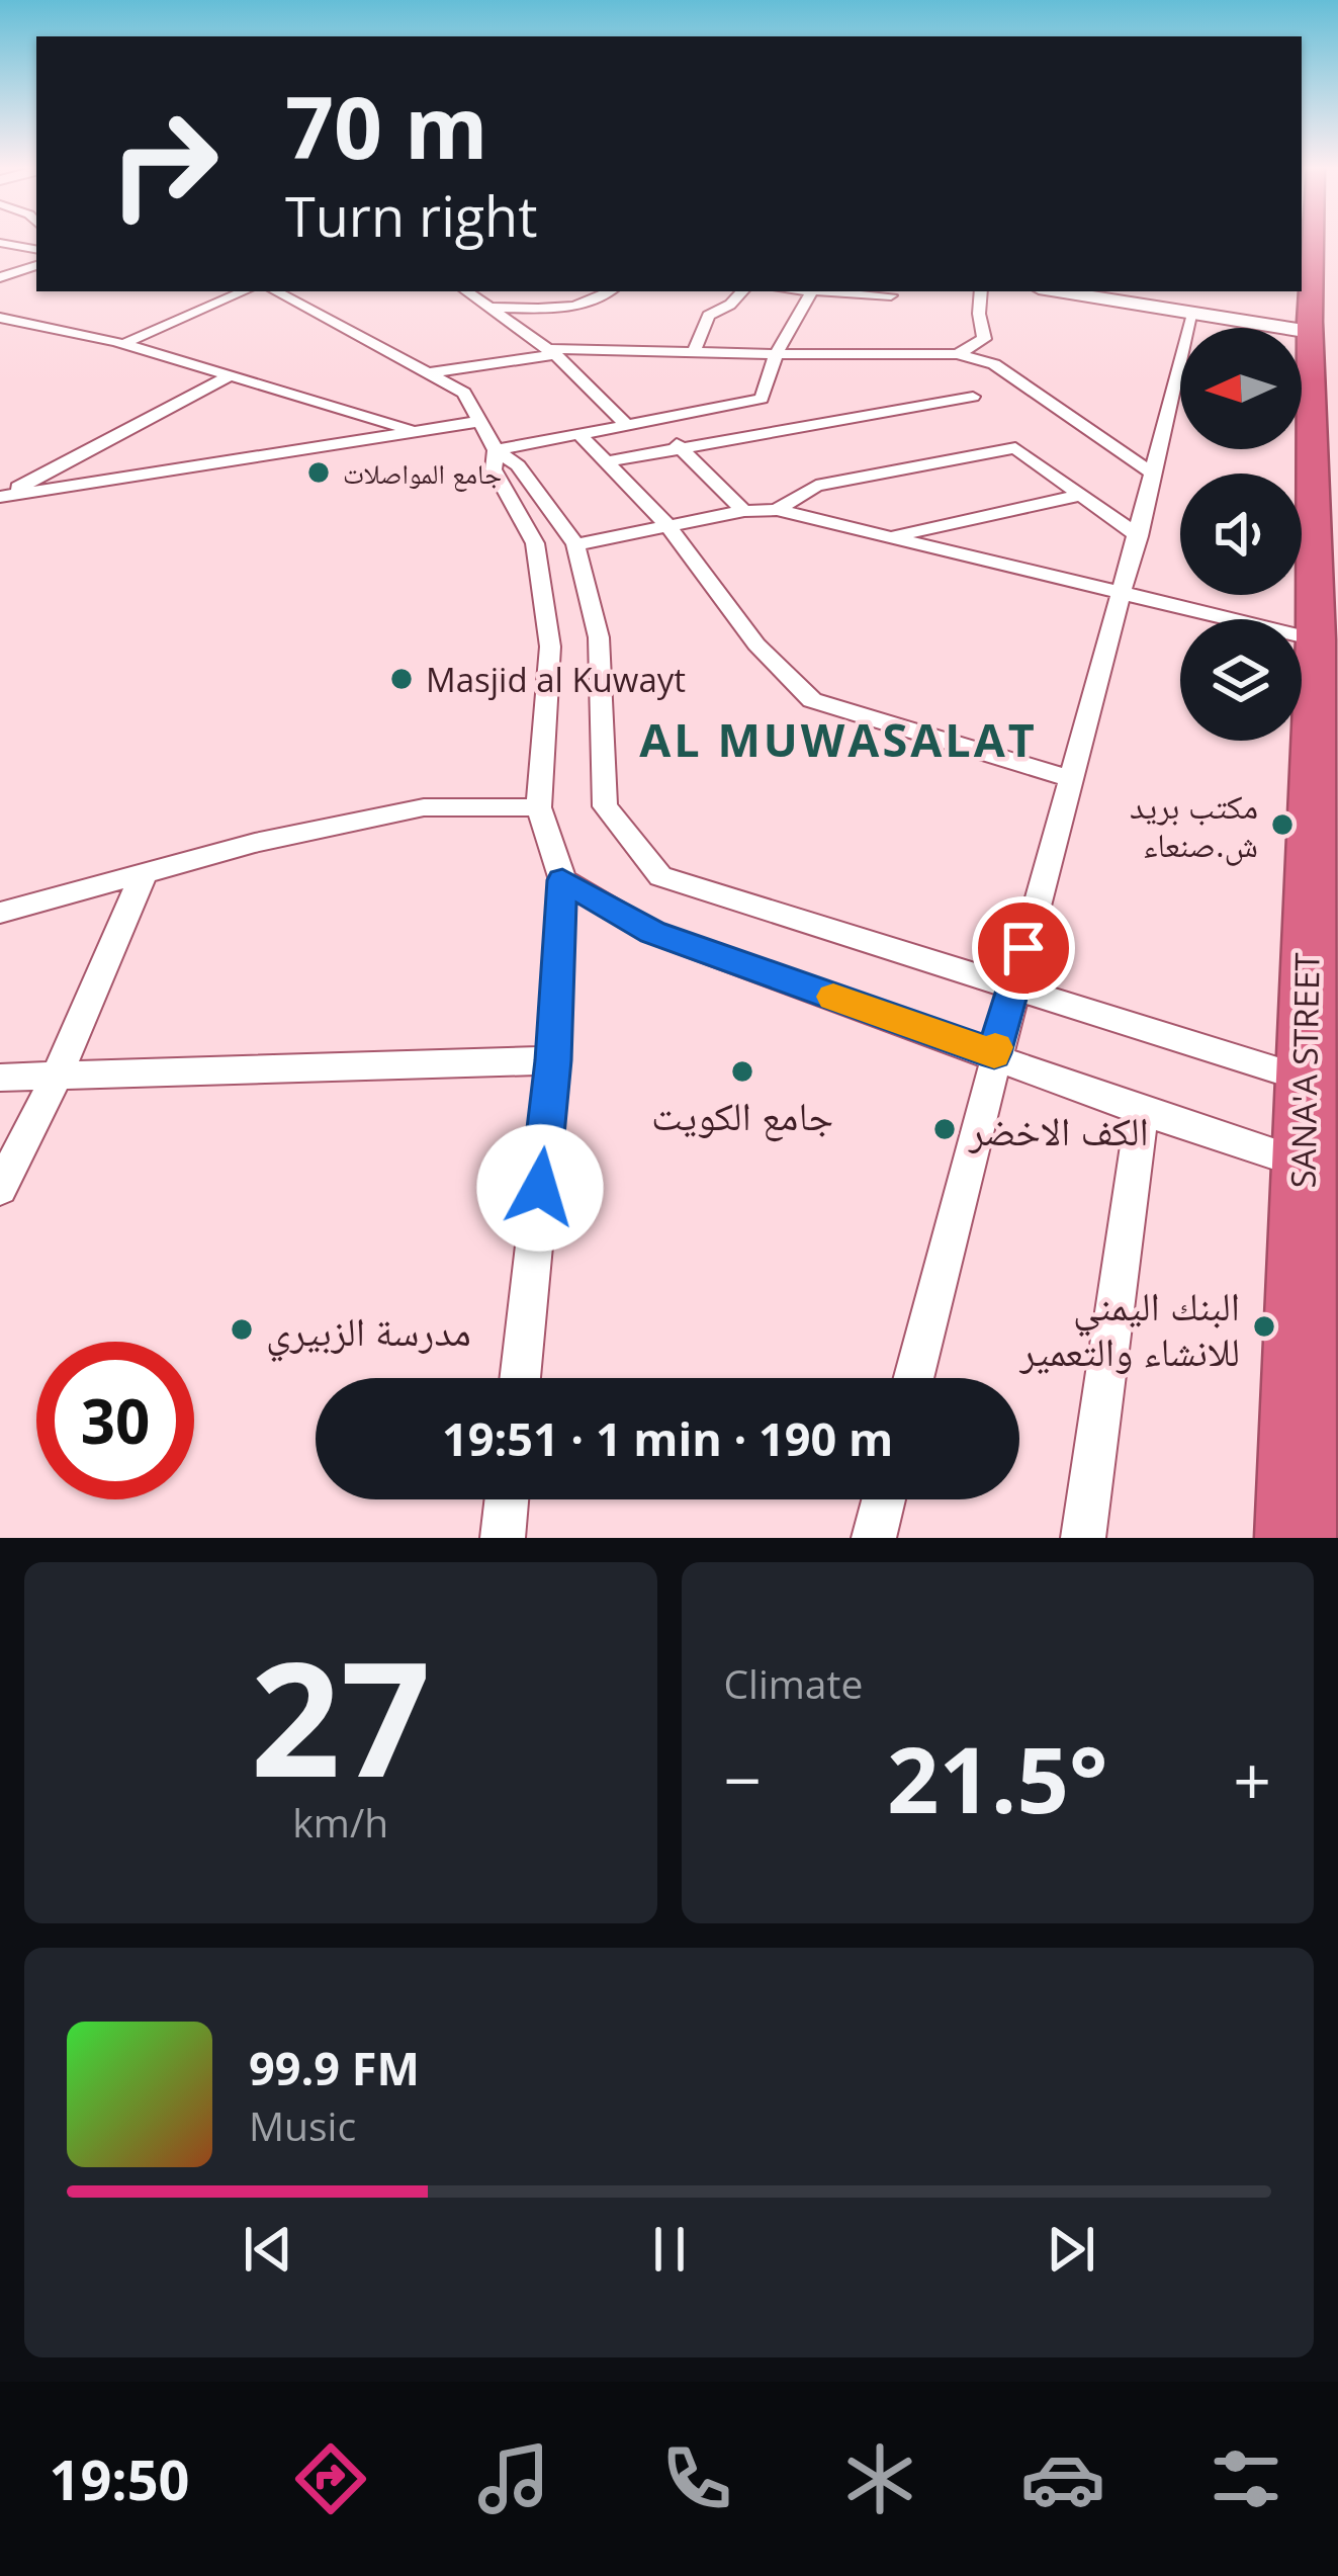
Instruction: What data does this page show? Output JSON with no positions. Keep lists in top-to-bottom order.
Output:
{
  "streets": {
    "highway": ["SANA'A STREET"]
  },
  "districts": ["AL MUWASALAT"],
  "places": [
    "جامع المواصلات",
    "Masjid al Kuwayt",
    "مكتب بريد ش.صنعاء",
    "جامع الكويت",
    "الكف الاخضر",
    "البنك اليمني للانشاء والتعمير",
    "مدرسة الزبيري"
  ],
  "north": "left",
  "page": {
    "turn": ["70 m", "Turn right"],
    "limit": "30",
    "trip": "19:51 · 1 min · 190 m",
    "tile": [
      ["27", "km/h"],
      "Climate"
    ],
    "heat": ["−", "21.5°", "+"],
    "song": ["99.9 FM", "Music"],
    "tabs": "19:50"
  }
}
